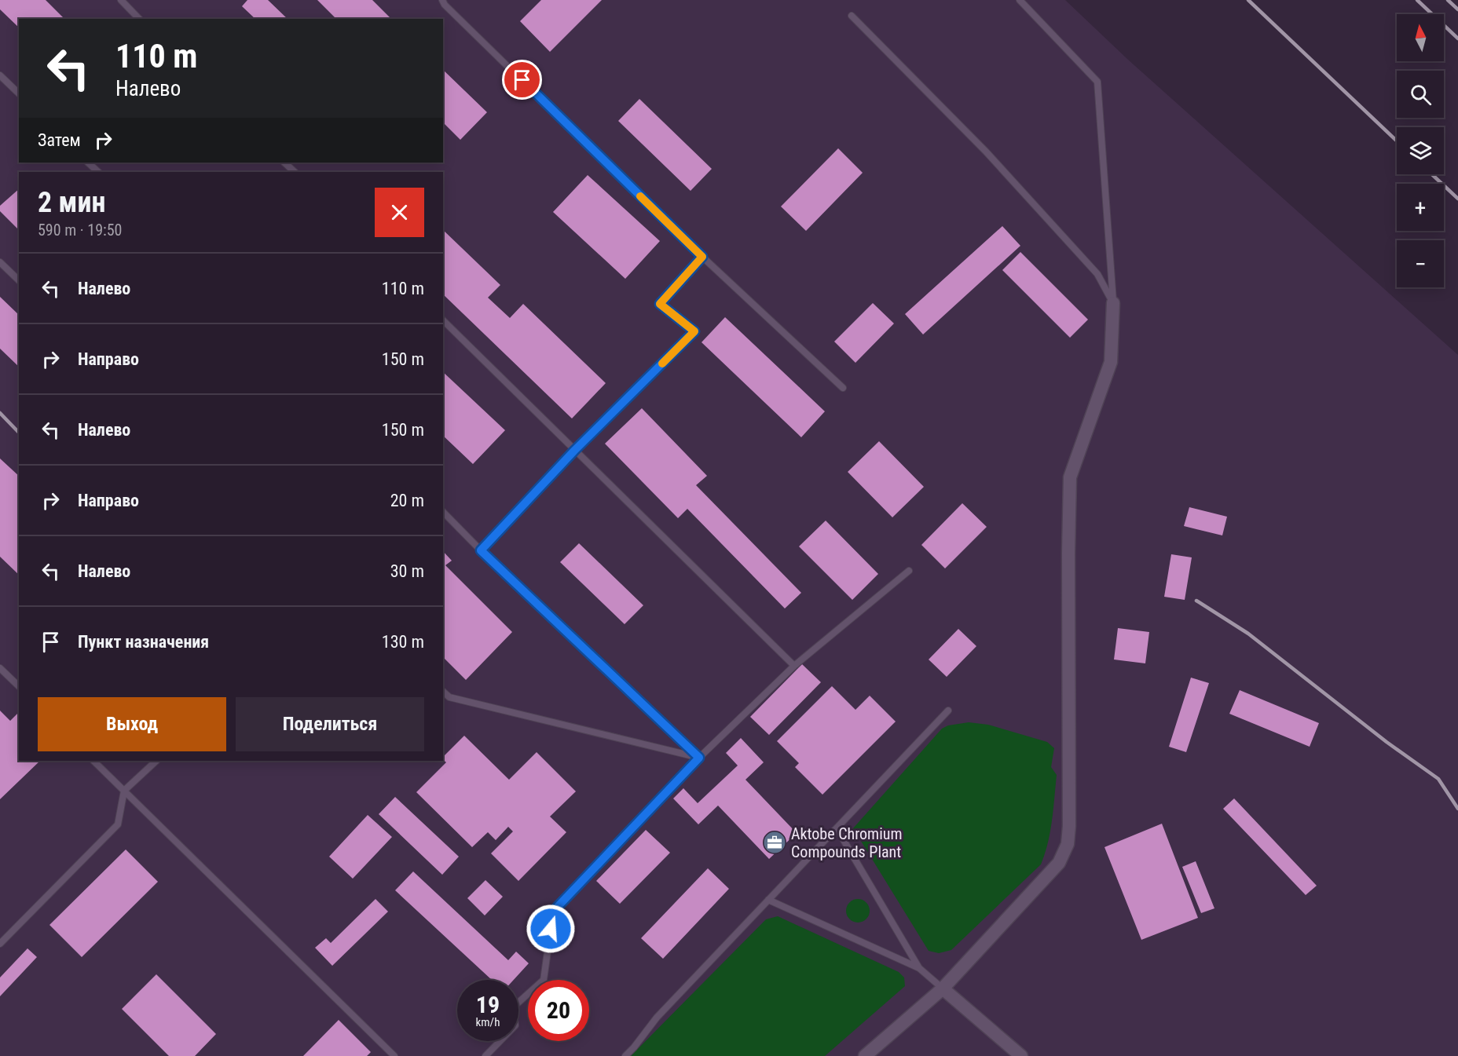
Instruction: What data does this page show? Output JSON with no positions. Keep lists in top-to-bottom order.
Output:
{
  "places": {
    "office": ["Aktobe Chromium Compounds Plant"]
  },
  "north": "top",
  "page": {
    "map_buttons": ["+", "−"],
    "turn": ["110 m", "Налево"],
    "then": "Затем",
    "heading": ["2 мин", "590 m · 19:50"],
    "list": [
      {
        "name": "Налево",
        "value": "110 m"
      },
      {
        "name": "Направо",
        "value": "150 m"
      },
      {
        "name": "Налево",
        "value": "150 m"
      },
      {
        "name": "Направо",
        "value": "20 m"
      },
      {
        "name": "Налево",
        "value": "30 m"
      },
      {
        "name": "Пункт назначения",
        "value": "130 m"
      }
    ],
    "buttons": ["Выход", "Поделиться"],
    "speed": "19 km/h",
    "limit": "20"
  }
}
